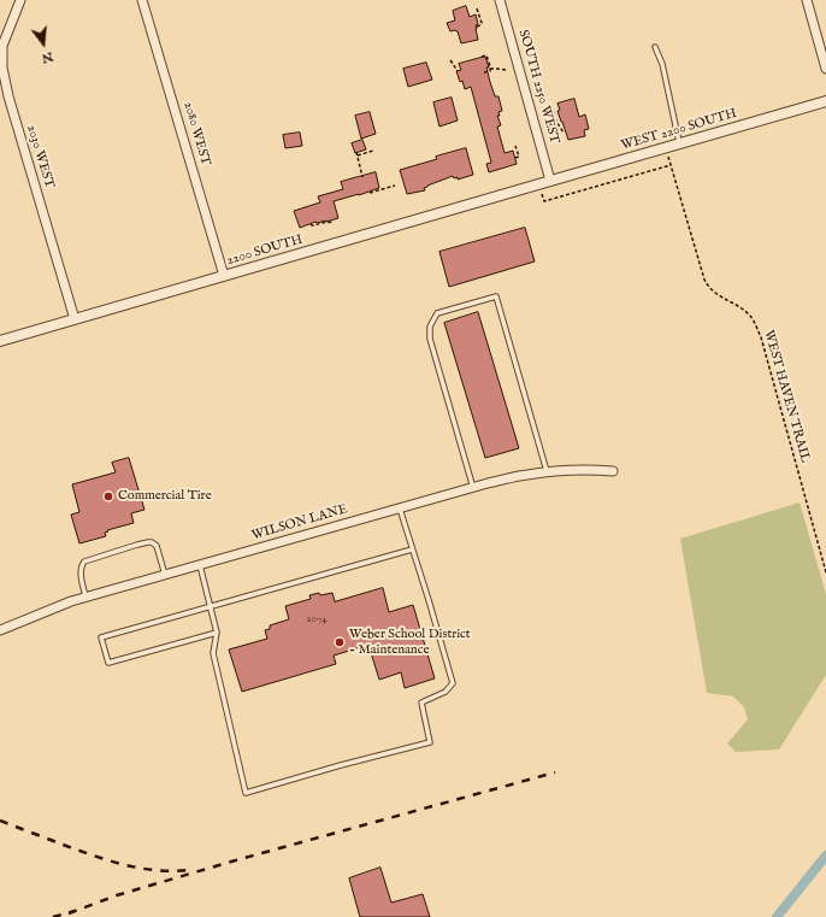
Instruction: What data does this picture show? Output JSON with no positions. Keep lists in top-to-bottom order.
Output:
{
  "streets": {
    "street": [
      "SOUTH 2250 WEST",
      "WEST 2200 SOUTH",
      "2080 WEST",
      "2030 WEST",
      "2200 SOUTH",
      "WILSON LANE"
    ],
    "path": ["WEST HAVEN TRAIL"]
  },
  "crossings": [
    ["SOUTH 2250 WEST", "WEST 2200 SOUTH"],
    ["WEST 2200 SOUTH", "2200 SOUTH"],
    ["WEST 2200 SOUTH", "WEST HAVEN TRAIL"],
    ["2080 WEST", "2200 SOUTH"],
    ["2030 WEST", "2200 SOUTH"],
    ["2200 SOUTH", "WEST HAVEN TRAIL"]
  ],
  "places": ["Commercial Tire", "Weber School District - Maintenance"],
  "house_numbers": ["2074"],
  "north": "bottom"
}
